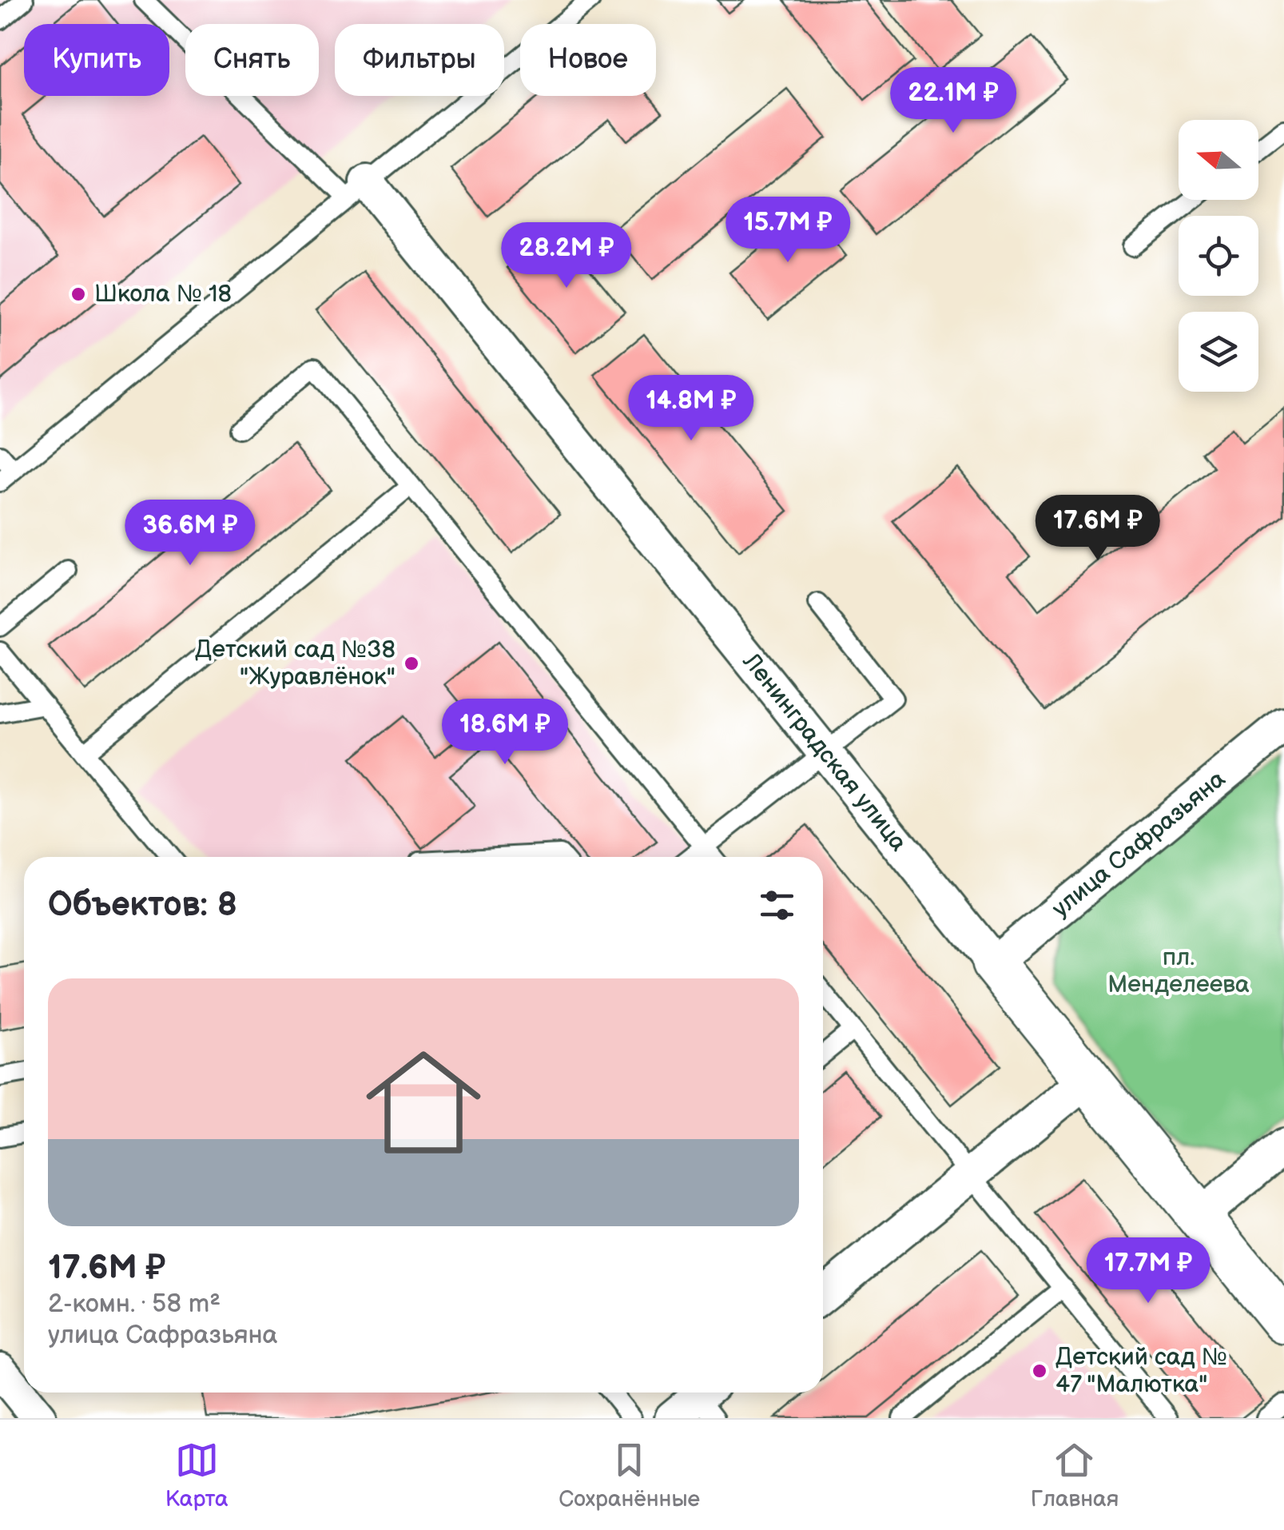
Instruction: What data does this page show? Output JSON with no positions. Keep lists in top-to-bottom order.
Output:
{
  "streets": {
    "street": ["Ленинградская улица", "улица Сафразьяна"]
  },
  "crossings": [
    ["Ленинградская улица", "улица Сафразьяна"]
  ],
  "parks": ["пл. Менделеева"],
  "places": ["Школа № 18", "Детский сад №38 \"Журавлёнок\"", "Детский сад № 47 \"Малютка\""],
  "north": "left",
  "page": {
    "chip": [
      "Купить",
      "Снять",
      "Фильтры",
      "Новое"
    ],
    "price": [
      "22.1M ₽",
      "15.7M ₽",
      "28.2M ₽",
      "14.8M ₽",
      "17.6M ₽",
      "36.6M ₽",
      "18.6M ₽",
      "17.7M ₽"
    ],
    "heading": "Объектов: 8",
    "list": [
      {
        "name": "17.6M ₽",
        "note": "2-комн. · 58 m² · улица Сафразьяна"
      }
    ],
    "tabs": ["Карта", "Сохранённые", "Главная"]
  }
}
